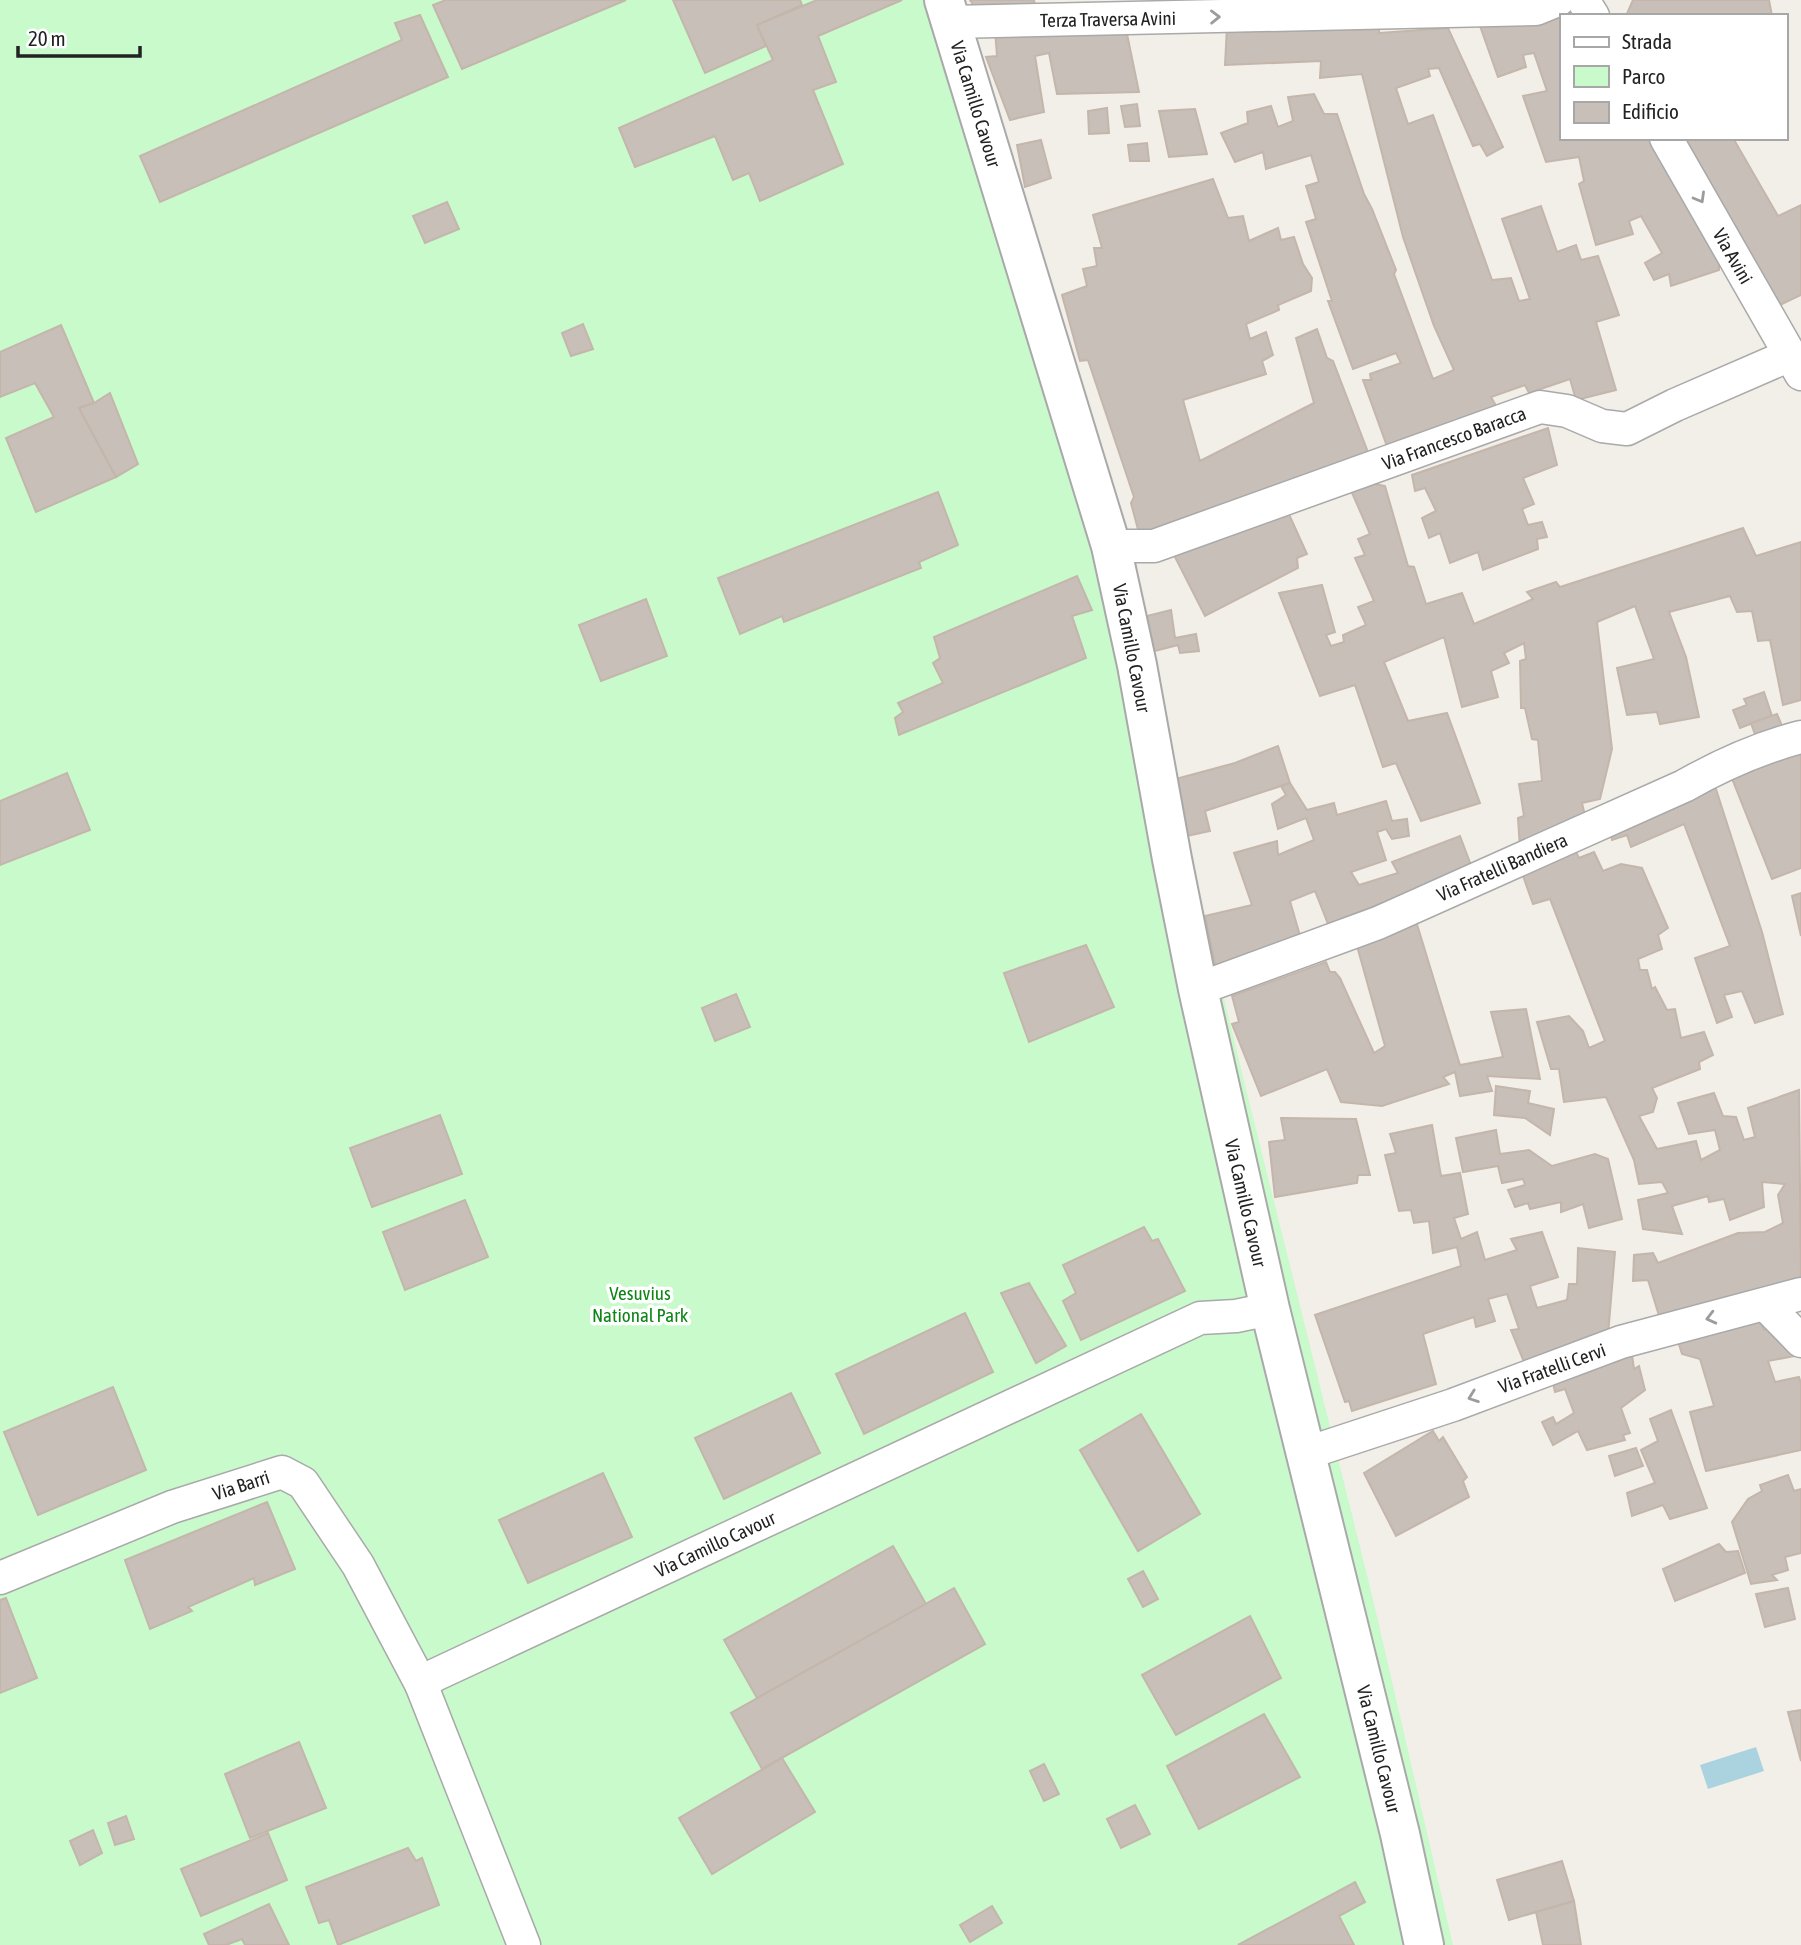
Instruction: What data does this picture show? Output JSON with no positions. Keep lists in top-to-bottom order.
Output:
{
  "streets": {
    "street": [
      "Terza Traversa Avini",
      "Via Camillo Cavour",
      "Via Avini",
      "Via Francesco Baracca",
      "Via Fratelli Bandiera",
      "Via Fratelli Cervi",
      "Via Barri"
    ]
  },
  "crossings": [
    ["Terza Traversa Avini", "Via Camillo Cavour"],
    ["Via Camillo Cavour", "Via Francesco Baracca"],
    ["Via Camillo Cavour", "Via Fratelli Bandiera"],
    ["Via Camillo Cavour", "Via Fratelli Cervi"],
    ["Via Camillo Cavour", "Via Barri"],
    ["Via Avini", "Via Francesco Baracca"]
  ],
  "one_way": ["Terza Traversa Avini", "Via Avini", "Via Fratelli Cervi"],
  "parks": ["Vesuvius National Park"],
  "legend": ["Strada", "Parco", "Edificio"],
  "scale_bar": "20 m"
}
